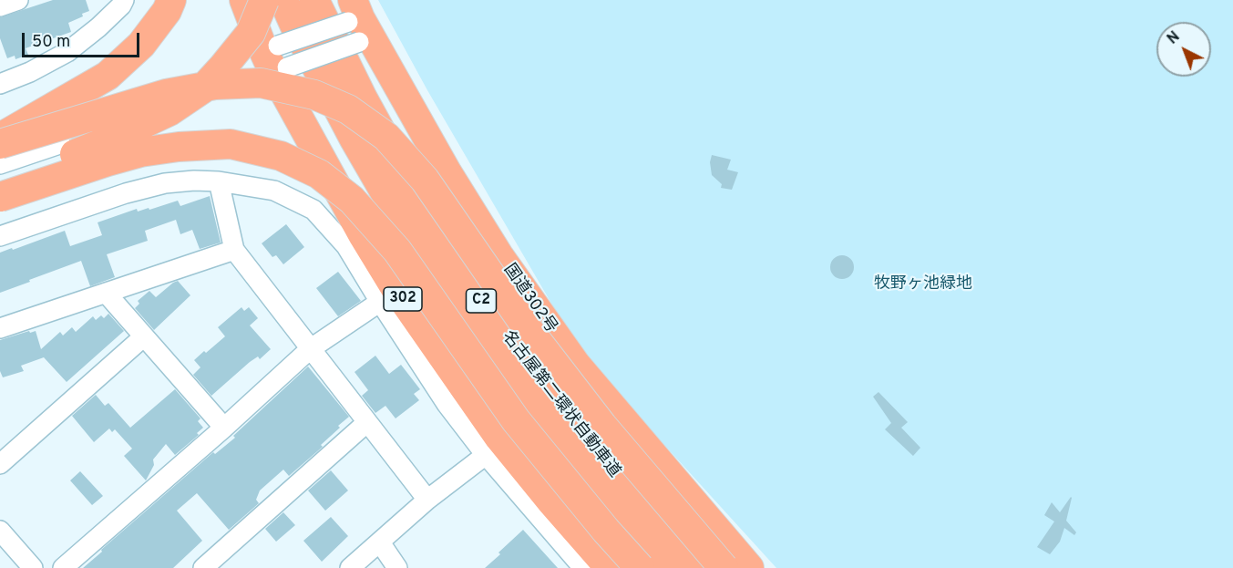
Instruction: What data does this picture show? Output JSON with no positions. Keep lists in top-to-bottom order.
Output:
{
  "streets": {
    "highway": [
      "302",
      "国道302号",
      "C2",
      "名古屋第二環状自動車道"
    ]
  },
  "parks": ["牧野ヶ池緑地"],
  "scale_bar": "50 m",
  "north": "top left"
}
